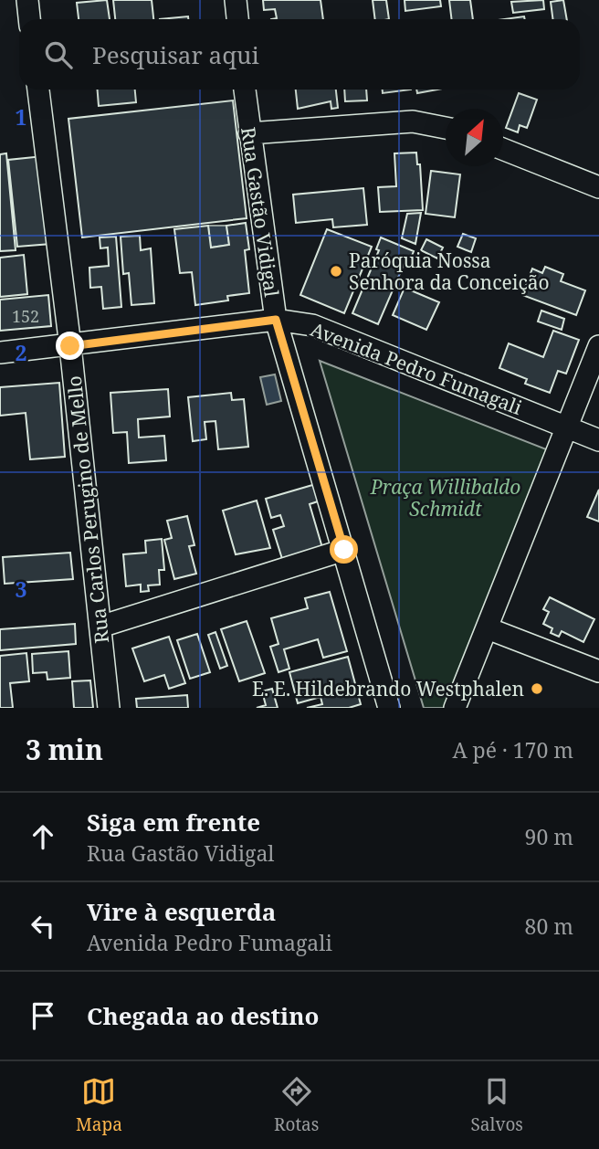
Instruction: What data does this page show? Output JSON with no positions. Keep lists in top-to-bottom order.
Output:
{
  "streets": {
    "street": ["Rua Gastão Vidigal", "Avenida Pedro Fumagali", "Rua Carlos Perugino de Mello"]
  },
  "crossings": [
    ["Rua Gastão Vidigal", "Avenida Pedro Fumagali"],
    ["Avenida Pedro Fumagali", "Rua Carlos Perugino de Mello"]
  ],
  "parks": ["Praça Willibaldo Schmidt"],
  "places": ["Paróquia Nossa Senhora da Conceição", "E. E. Hildebrando Westphalen"],
  "house_numbers": ["152"],
  "north": "top right",
  "page": {
    "search": "Pesquisar aqui",
    "heading": ["3 min", "A pé · 170 m"],
    "list": [
      ["Siga em frente", "Rua Gastão Vidigal", "90 m"],
      ["Vire à esquerda", "Avenida Pedro Fumagali", "80 m"],
      "Chegada ao destino"
    ],
    "nav": ["Mapa", "Rotas", "Salvos"]
  },
  "grid": {
    "rows": ["1", "2", "3"]
  }
}
